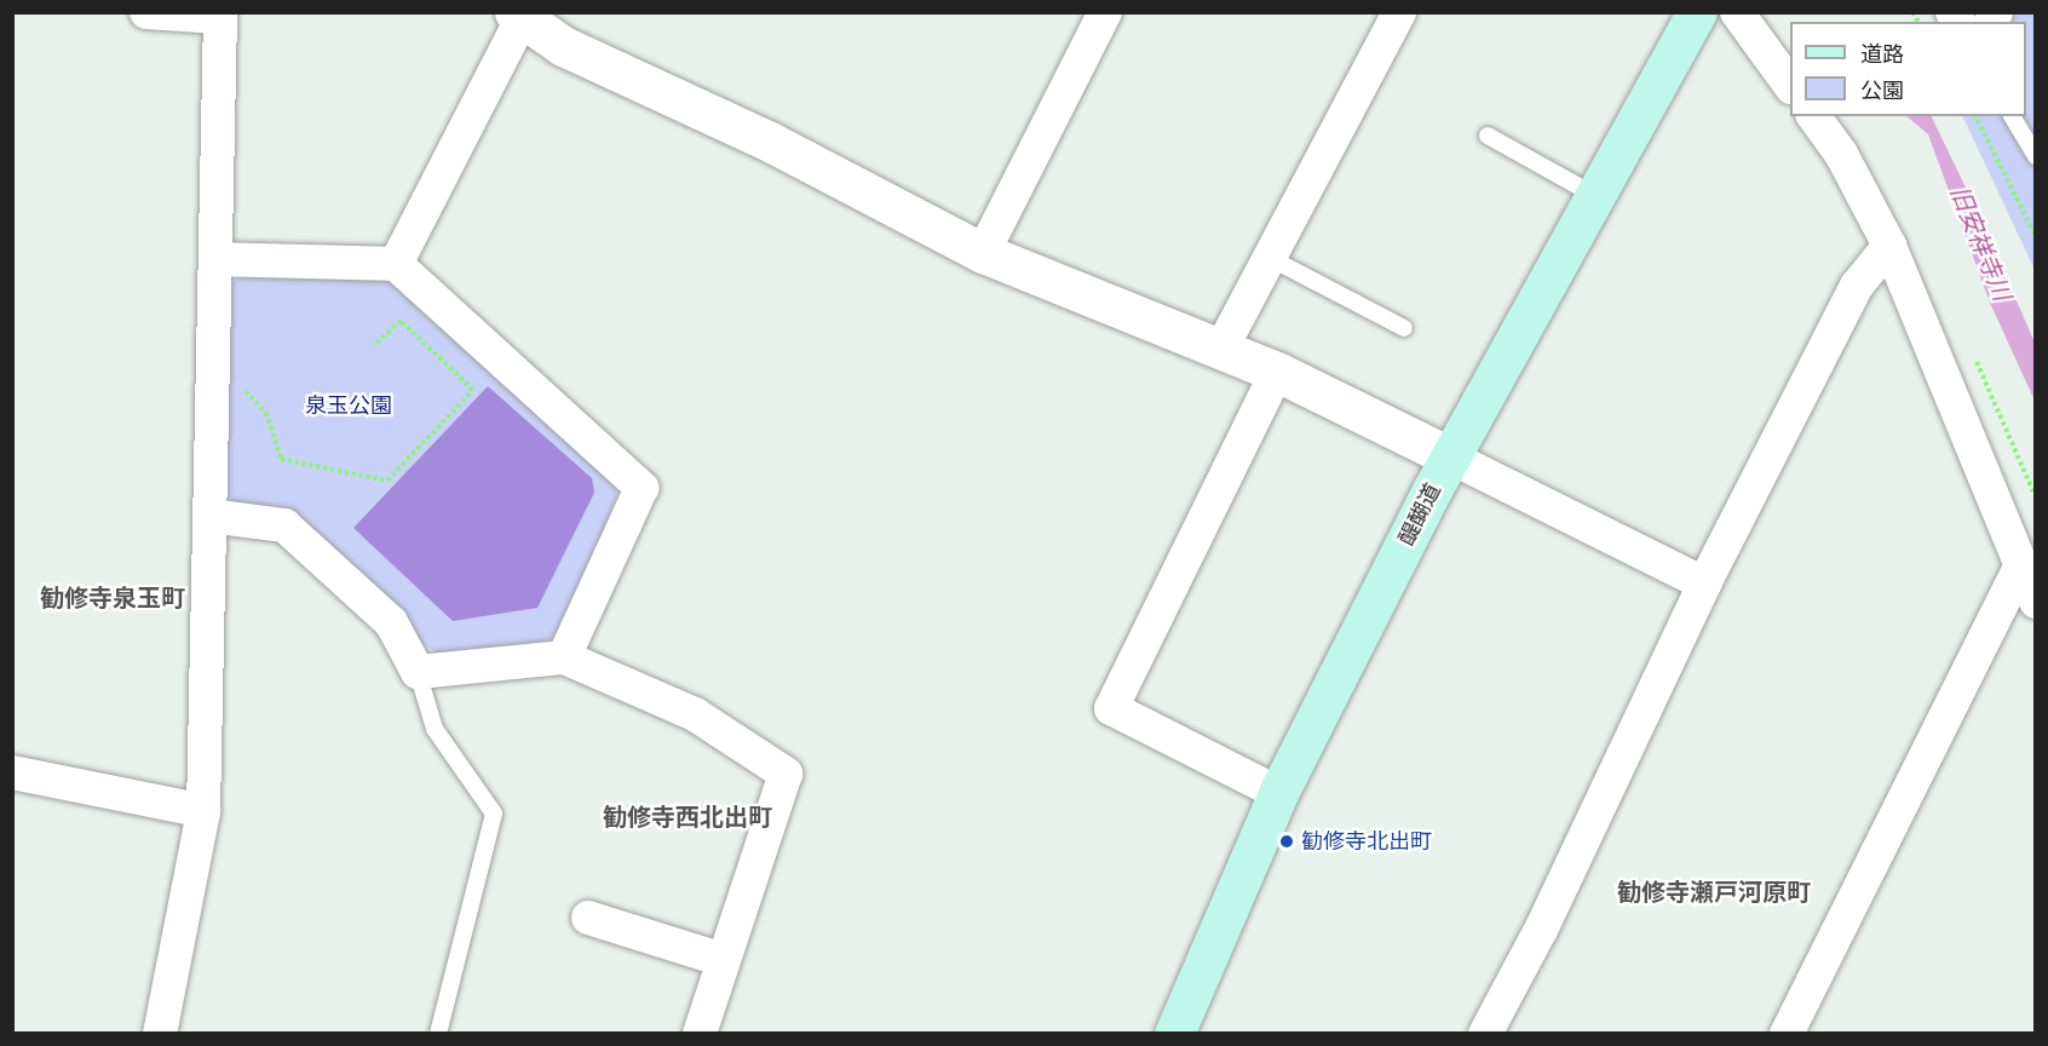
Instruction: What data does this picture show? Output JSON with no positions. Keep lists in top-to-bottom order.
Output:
{
  "streets": {
    "main road": ["醍醐道"]
  },
  "districts": ["勧修寺泉玉町", "勧修寺西北出町", "勧修寺瀬戸河原町"],
  "water": ["旧安祥寺川"],
  "parks": ["泉玉公園"],
  "places": ["勧修寺北出町"],
  "legend": ["道路", "公園"]
}
